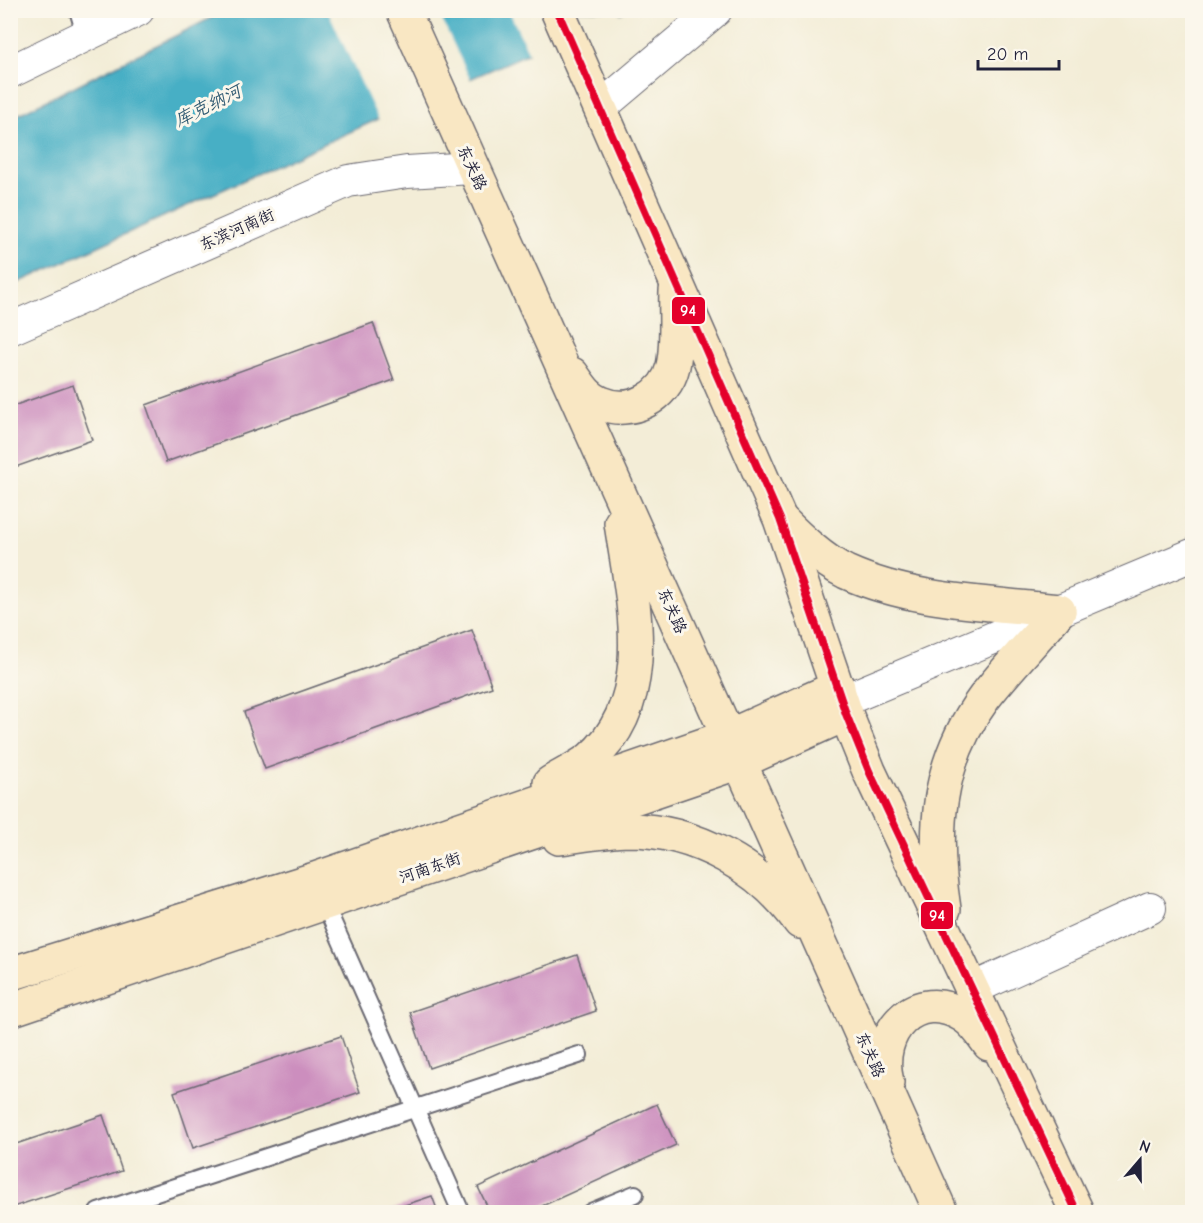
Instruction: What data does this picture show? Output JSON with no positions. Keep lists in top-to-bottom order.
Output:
{
  "streets": {
    "main road": ["东关路", "河南东街"],
    "street": ["东滨河南街"]
  },
  "crossings": [
    ["东关路", "东滨河南街"],
    ["东关路", "河南东街"]
  ],
  "water": ["库克纳河"],
  "lines": ["transit line 94"],
  "scale_bar": "20 m",
  "north": "top"
}
